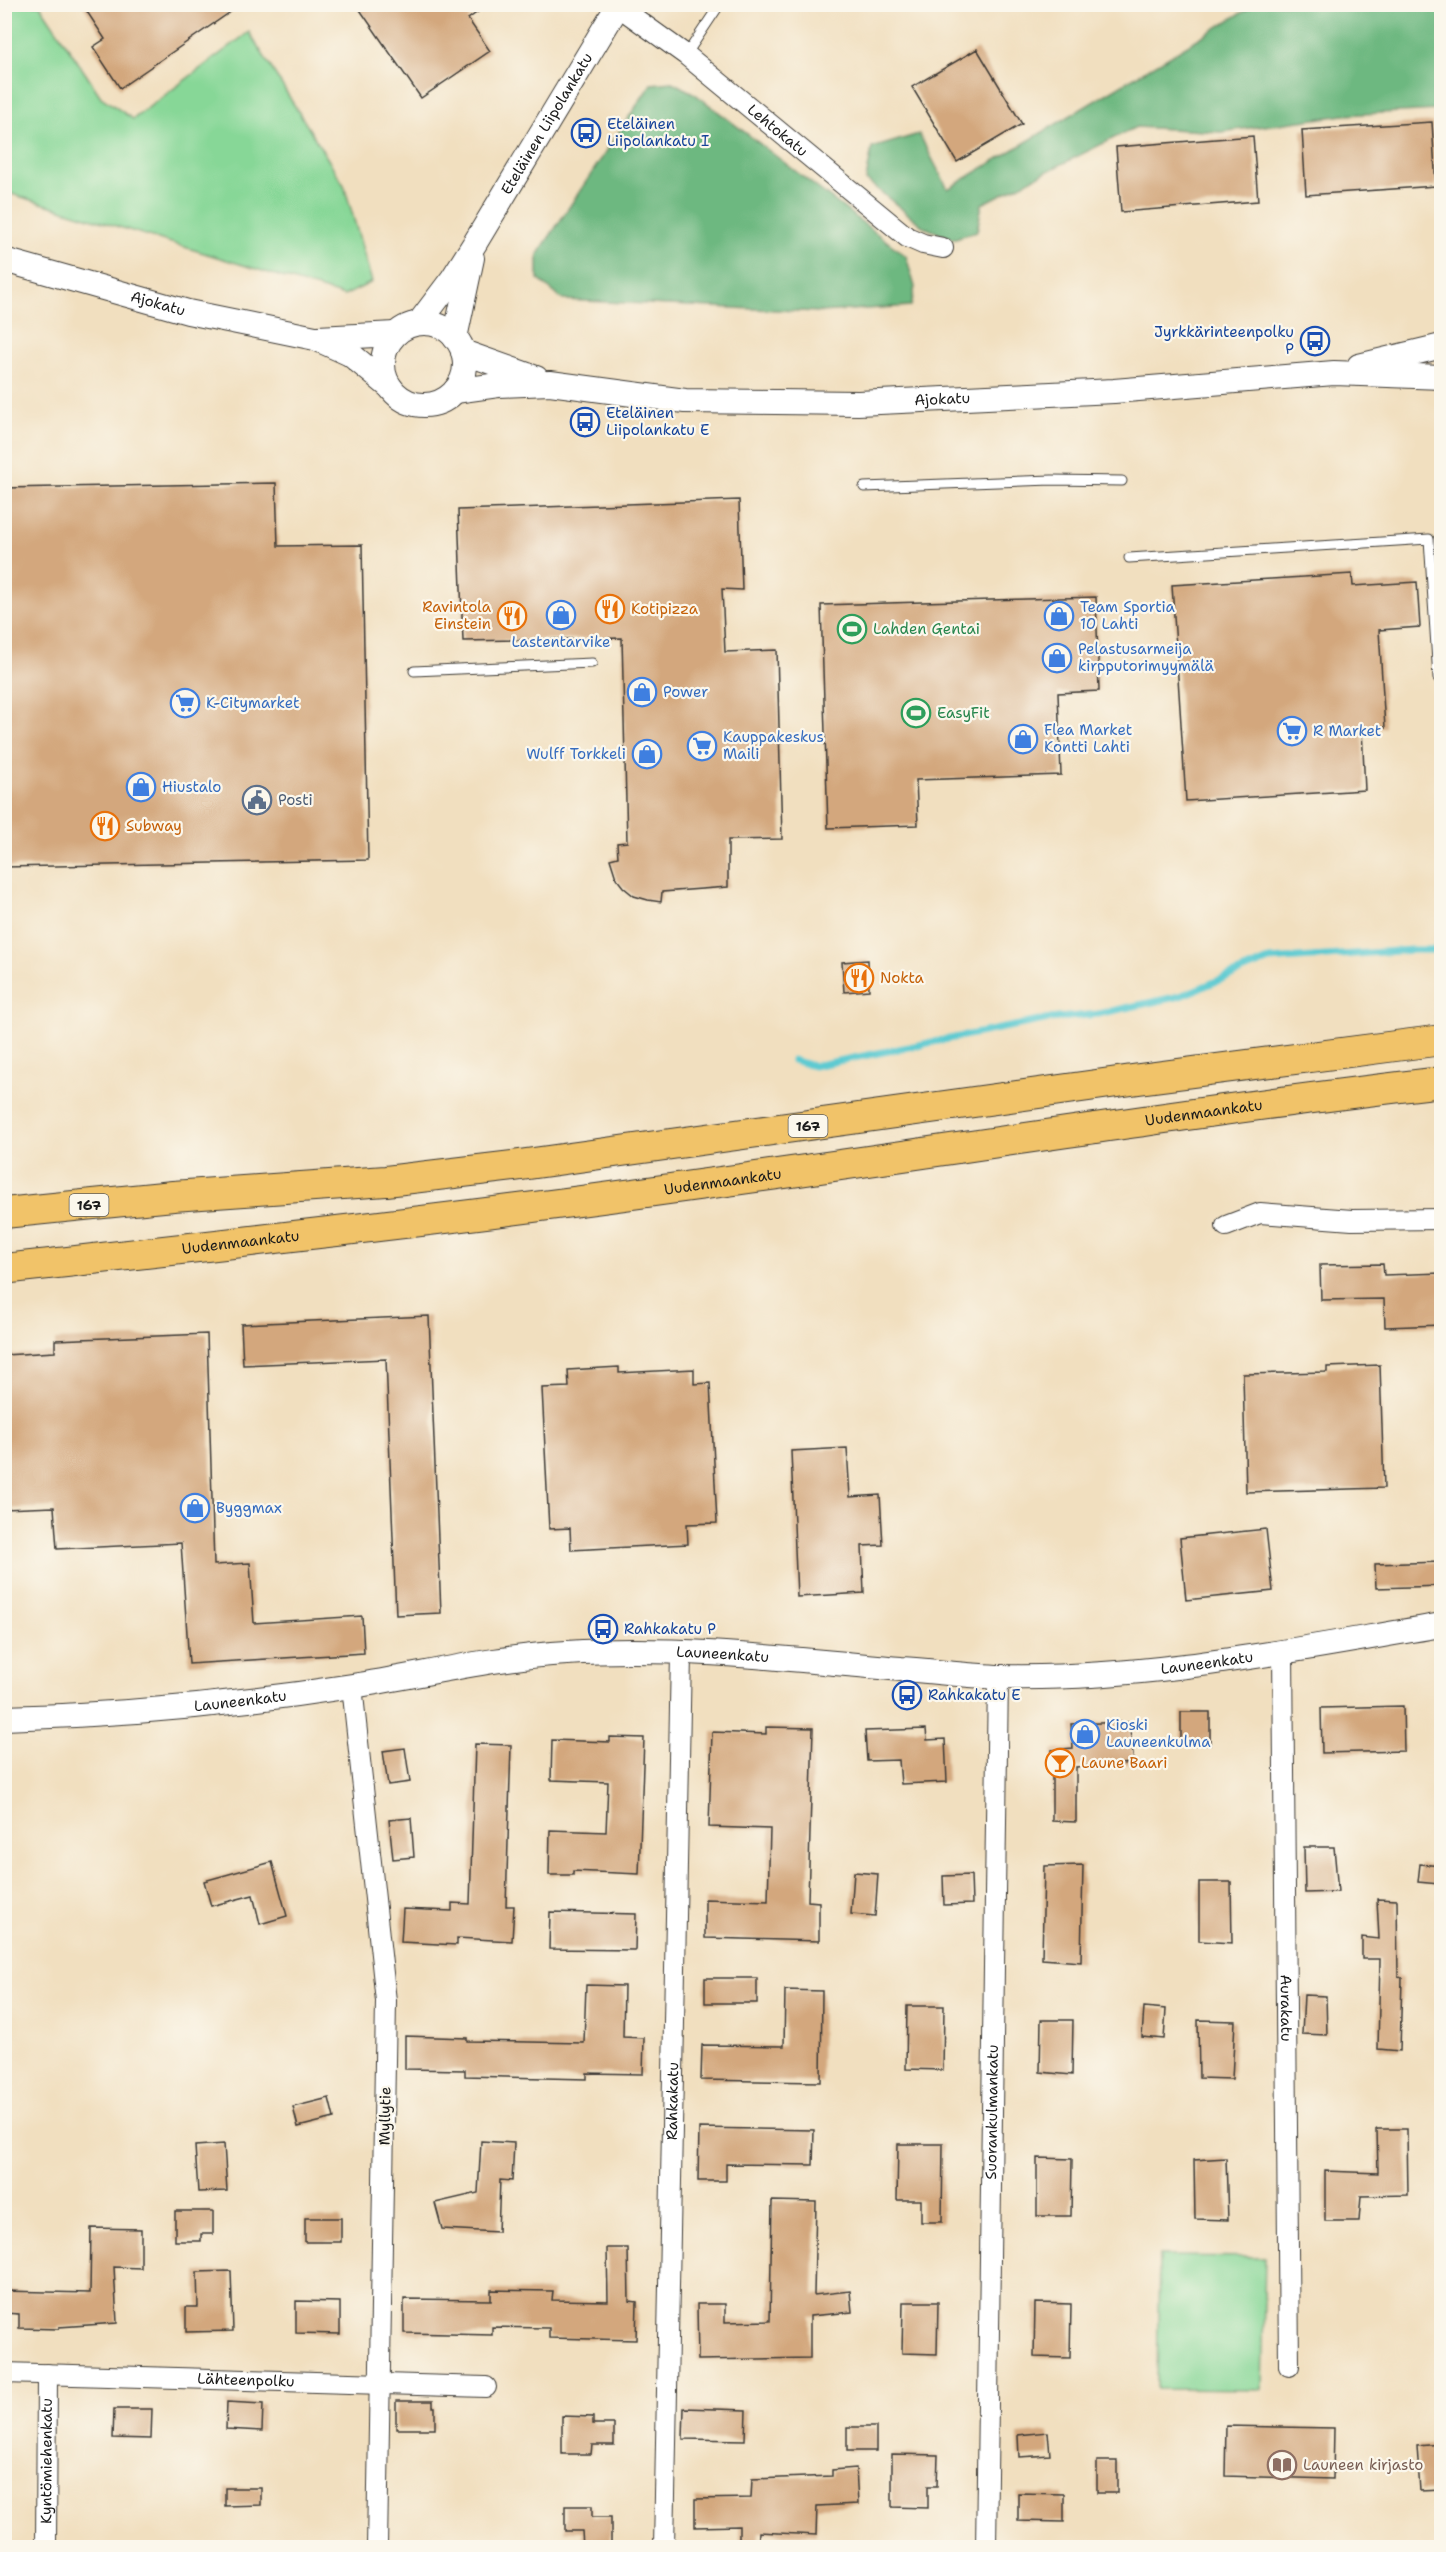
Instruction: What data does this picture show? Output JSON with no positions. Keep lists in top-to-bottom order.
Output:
{
  "streets": {
    "main road": ["Uudenmaankatu", "167"],
    "street": [
      "Eteläinen Liipolankatu",
      "Lehtokatu",
      "Ajokatu",
      "Launeenkatu",
      "Aurakatu",
      "Rahkakatu",
      "Suorankulmankatu",
      "Myllytie",
      "Lähteenpolku",
      "Kyntömiehenkatu"
    ]
  },
  "crossings": [
    ["Eteläinen Liipolankatu", "Lehtokatu"],
    ["Eteläinen Liipolankatu", "Ajokatu"],
    ["Launeenkatu", "Aurakatu"],
    ["Launeenkatu", "Rahkakatu"],
    ["Launeenkatu", "Suorankulmankatu"],
    ["Launeenkatu", "Myllytie"],
    ["Myllytie", "Lähteenpolku"],
    ["Lähteenpolku", "Kyntömiehenkatu"]
  ],
  "places": {
    "bus stop": [
      "Eteläinen Liipolankatu I",
      "Jyrkkärinteenpolku P",
      "Eteläinen Liipolankatu E",
      "Rahkakatu P",
      "Rahkakatu E"
    ],
    "restaurant": [
      "Kotipizza",
      "Ravintola Einstein",
      "Subway",
      "Nokta"
    ],
    "shop": [
      "Lastentarvike",
      "Team Sportia 10 Lahti",
      "Pelastusarmeija kirpputorimyymälä",
      "Power",
      "Flea Market Kontti Lahti",
      "Wulff Torkkeli",
      "Hiustalo",
      "Byggmax",
      "Kioski Launeenkulma"
    ],
    "sports": ["Lahden Gentai", "EasyFit"],
    "supermarket": ["K-Citymarket", "R Market", "Kauppakeskus Maili"],
    "public building": ["Posti"],
    "bar": ["Laune Baari"],
    "library": ["Launeen kirjasto"]
  }
}
